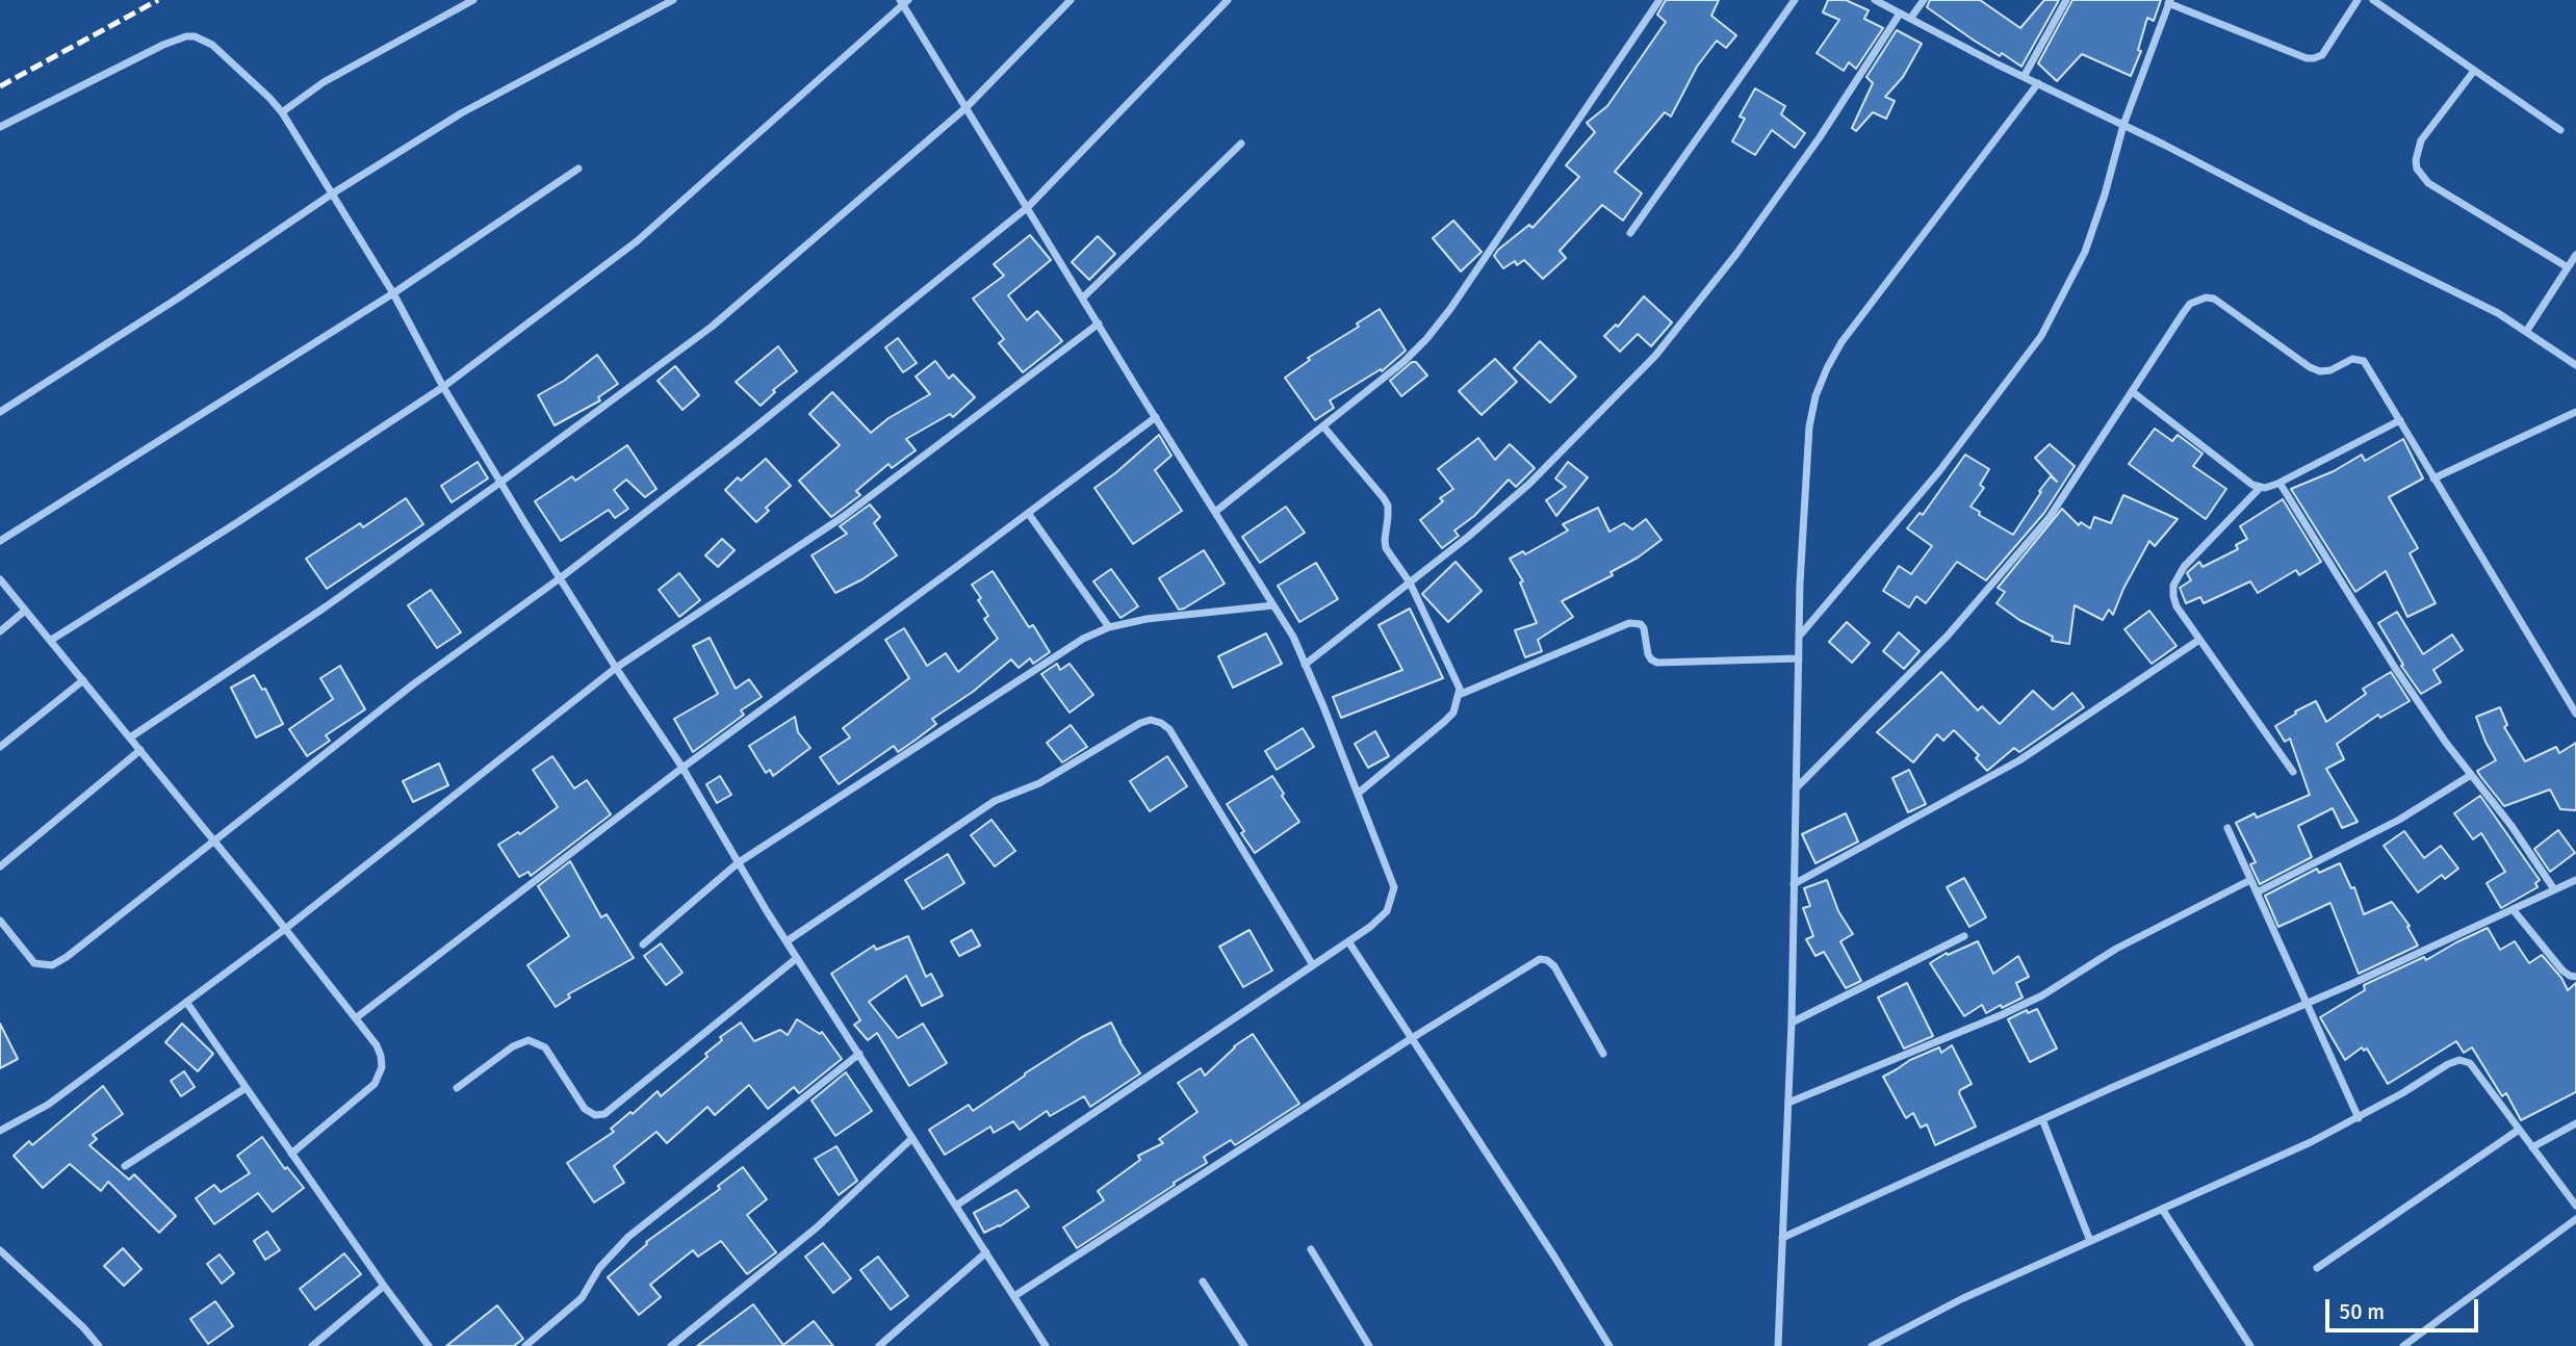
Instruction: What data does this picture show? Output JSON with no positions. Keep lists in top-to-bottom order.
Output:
{
  "scale_bar": "50 m"
}
